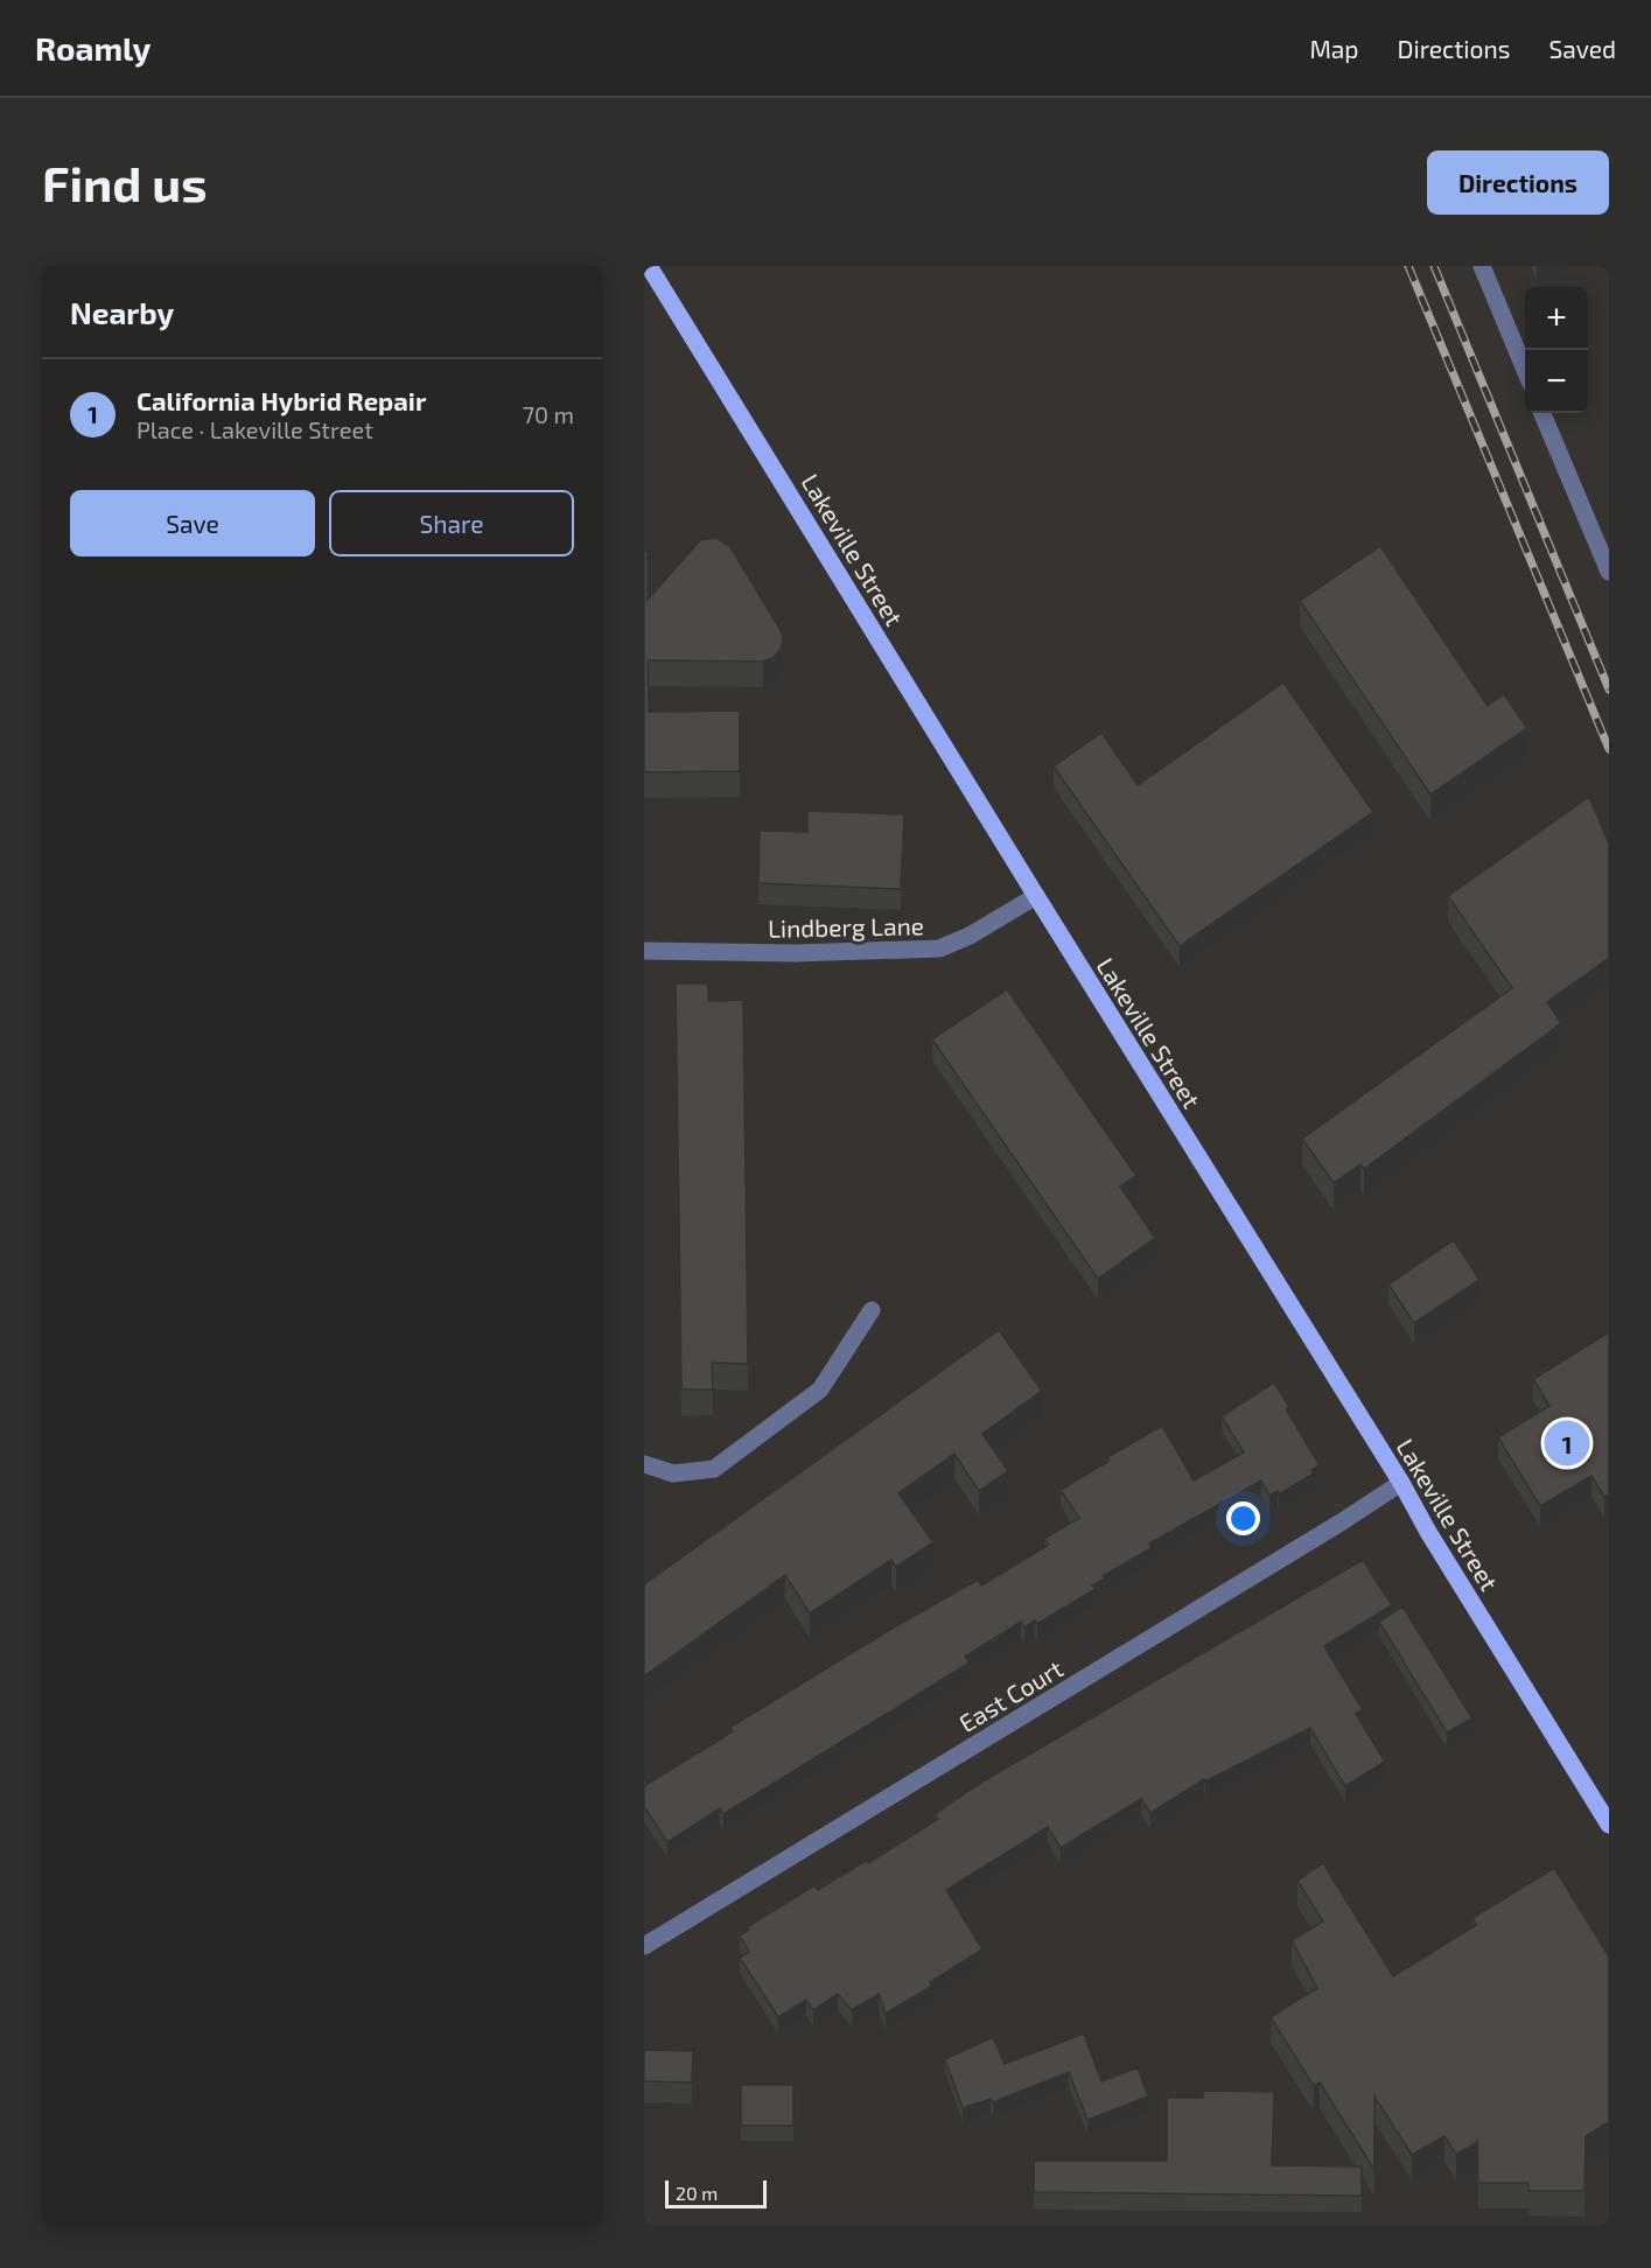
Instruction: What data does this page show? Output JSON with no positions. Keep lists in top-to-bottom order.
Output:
{
  "streets": {
    "main road": ["Lakeville Street"],
    "street": ["Lindberg Lane", "East Court"]
  },
  "crossings": [
    ["Lakeville Street", "Lindberg Lane"],
    ["Lakeville Street", "East Court"]
  ],
  "scale_bar": "20 m",
  "page": {
    "header": "Roamly",
    "nav": ["Map", "Directions", "Saved"],
    "buttons": [
      "Directions",
      ["Save", "Share"]
    ],
    "title": "Find us",
    "heading": "Nearby",
    "map_buttons": ["+", "−"],
    "list": [
      {
        "mark": "1",
        "name": "California Hybrid Repair",
        "note": "Place · Lakeville Street",
        "value": "70 m"
      }
    ],
    "pins": "1",
    "scale": "20 m"
  }
}
